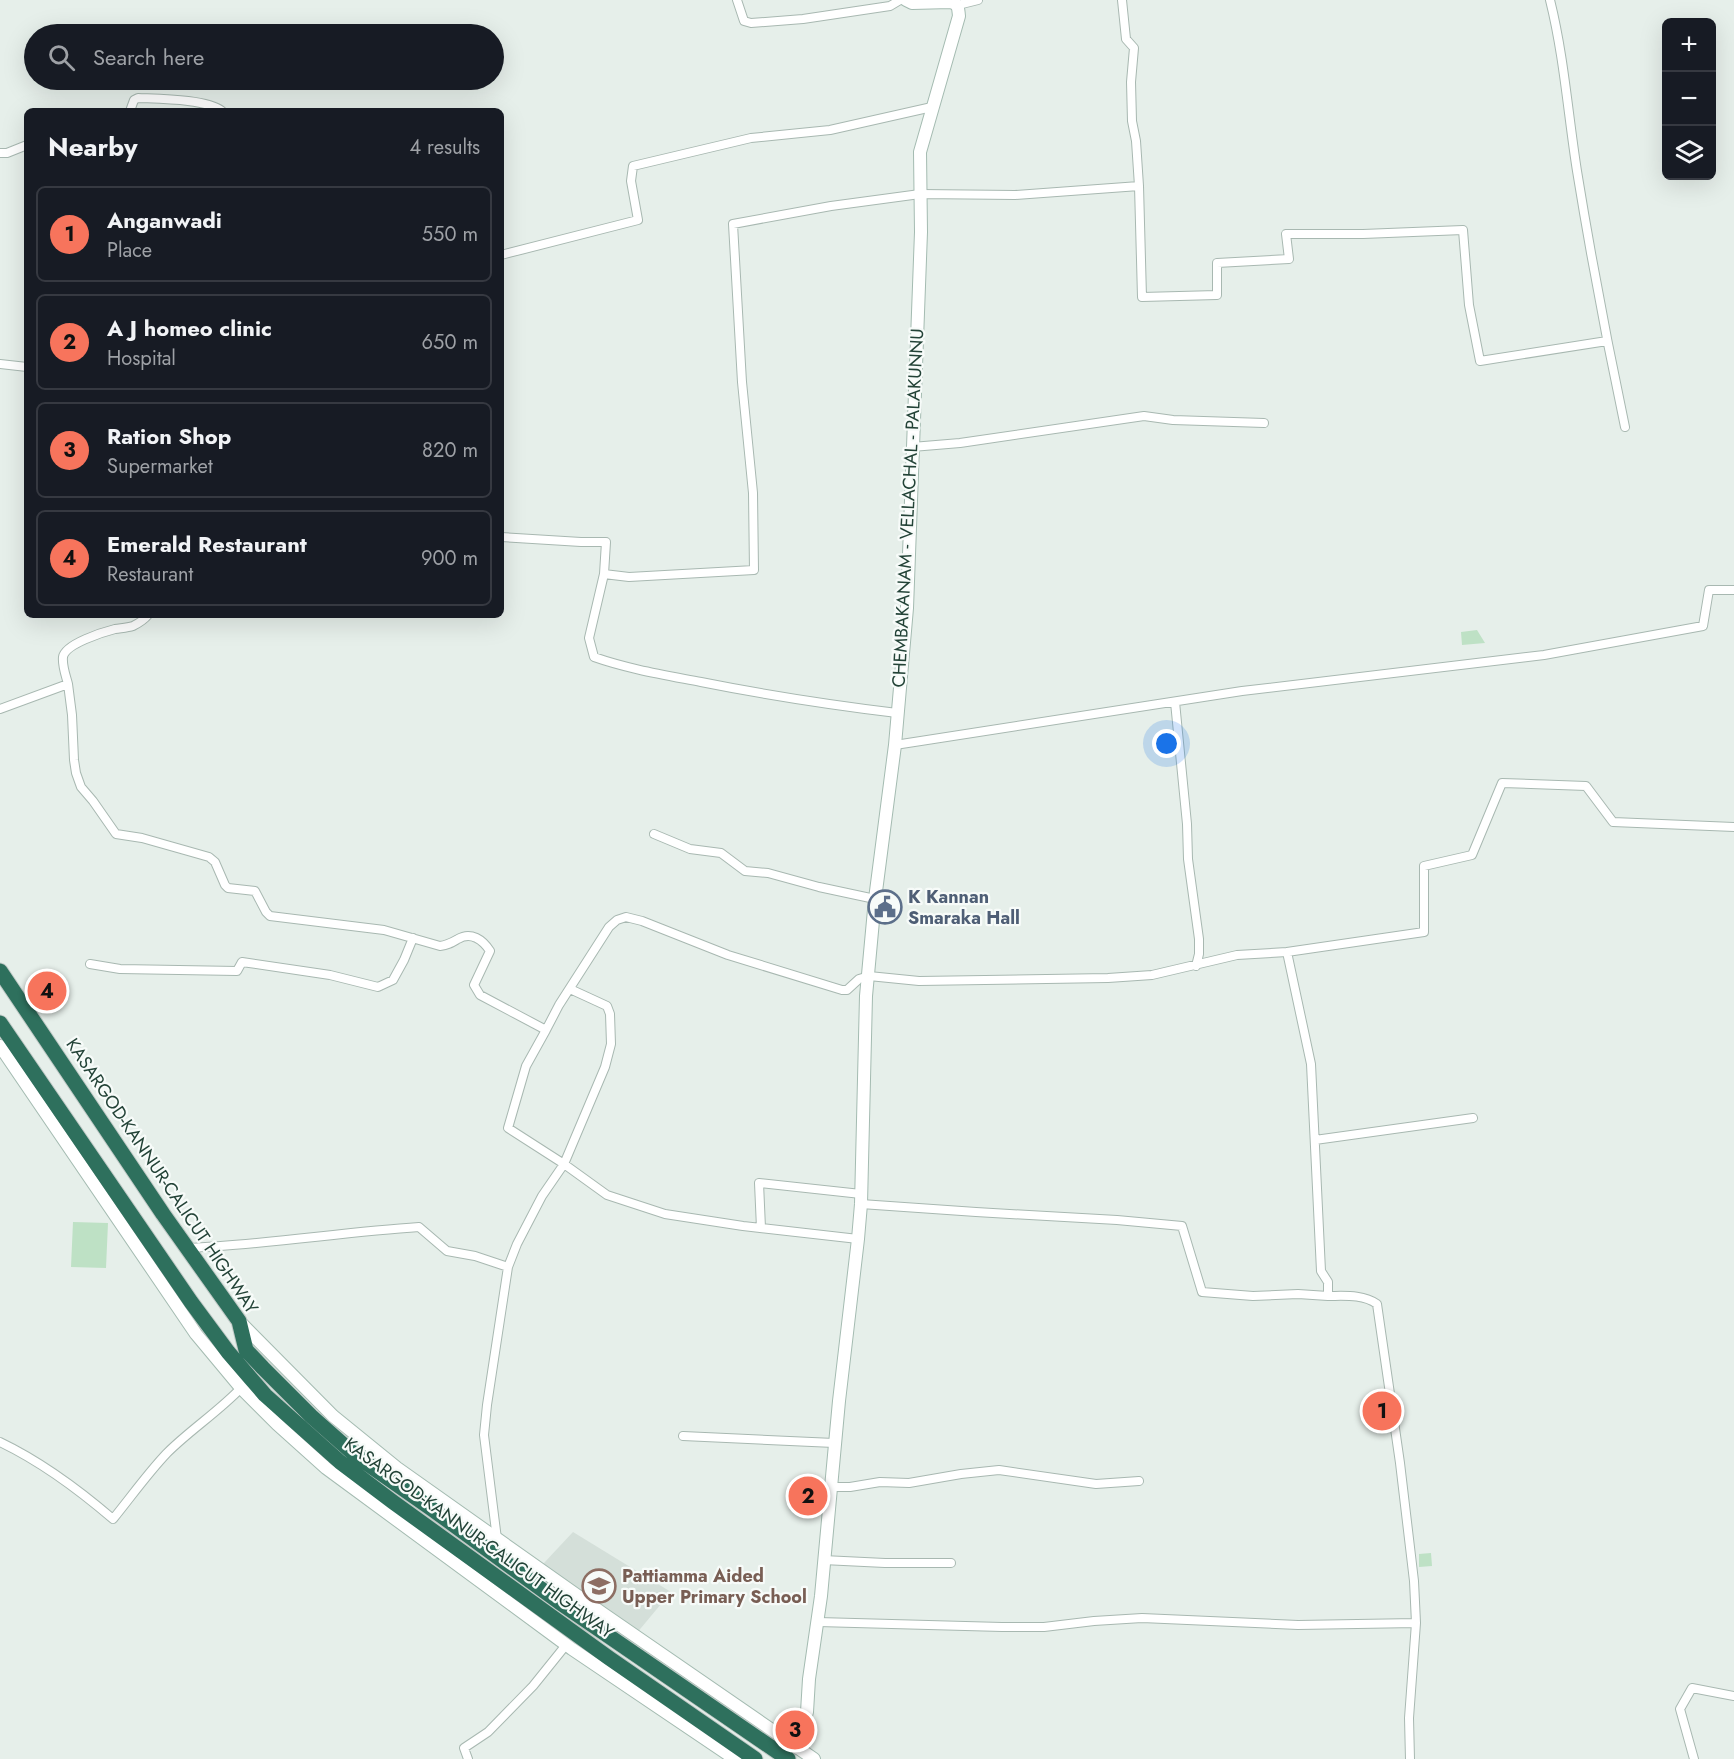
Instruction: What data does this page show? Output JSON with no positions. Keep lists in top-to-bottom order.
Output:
{
  "streets": {
    "highway": ["KASARGOD-KANNUR-CALICUT HIGHWAY"],
    "main road": ["CHEMBAKANAM - VELLACHAL - PALAKUNNU"]
  },
  "crossings": [
    ["CHEMBAKANAM - VELLACHAL - PALAKUNNU", "KASARGOD-KANNUR-CALICUT HIGHWAY"]
  ],
  "places": {
    "public building": ["K Kannan Smaraka Hall"],
    "school or university": ["Pattiamma Aided Upper Primary School"]
  },
  "page": {
    "map_buttons": ["+", "−"],
    "search": "Search here",
    "heading": ["Nearby", "4 results"],
    "list": [
      {
        "mark": "1",
        "name": "Anganwadi",
        "note": "Place",
        "value": "550 m"
      },
      {
        "mark": "2",
        "name": "A J homeo clinic",
        "note": "Hospital",
        "value": "650 m"
      },
      {
        "mark": "3",
        "name": "Ration Shop",
        "note": "Supermarket",
        "value": "820 m"
      },
      {
        "mark": "4",
        "name": "Emerald Restaurant",
        "note": "Restaurant",
        "value": "900 m"
      }
    ],
    "pins": [
      "4",
      "1",
      "2",
      "3"
    ]
  }
}
